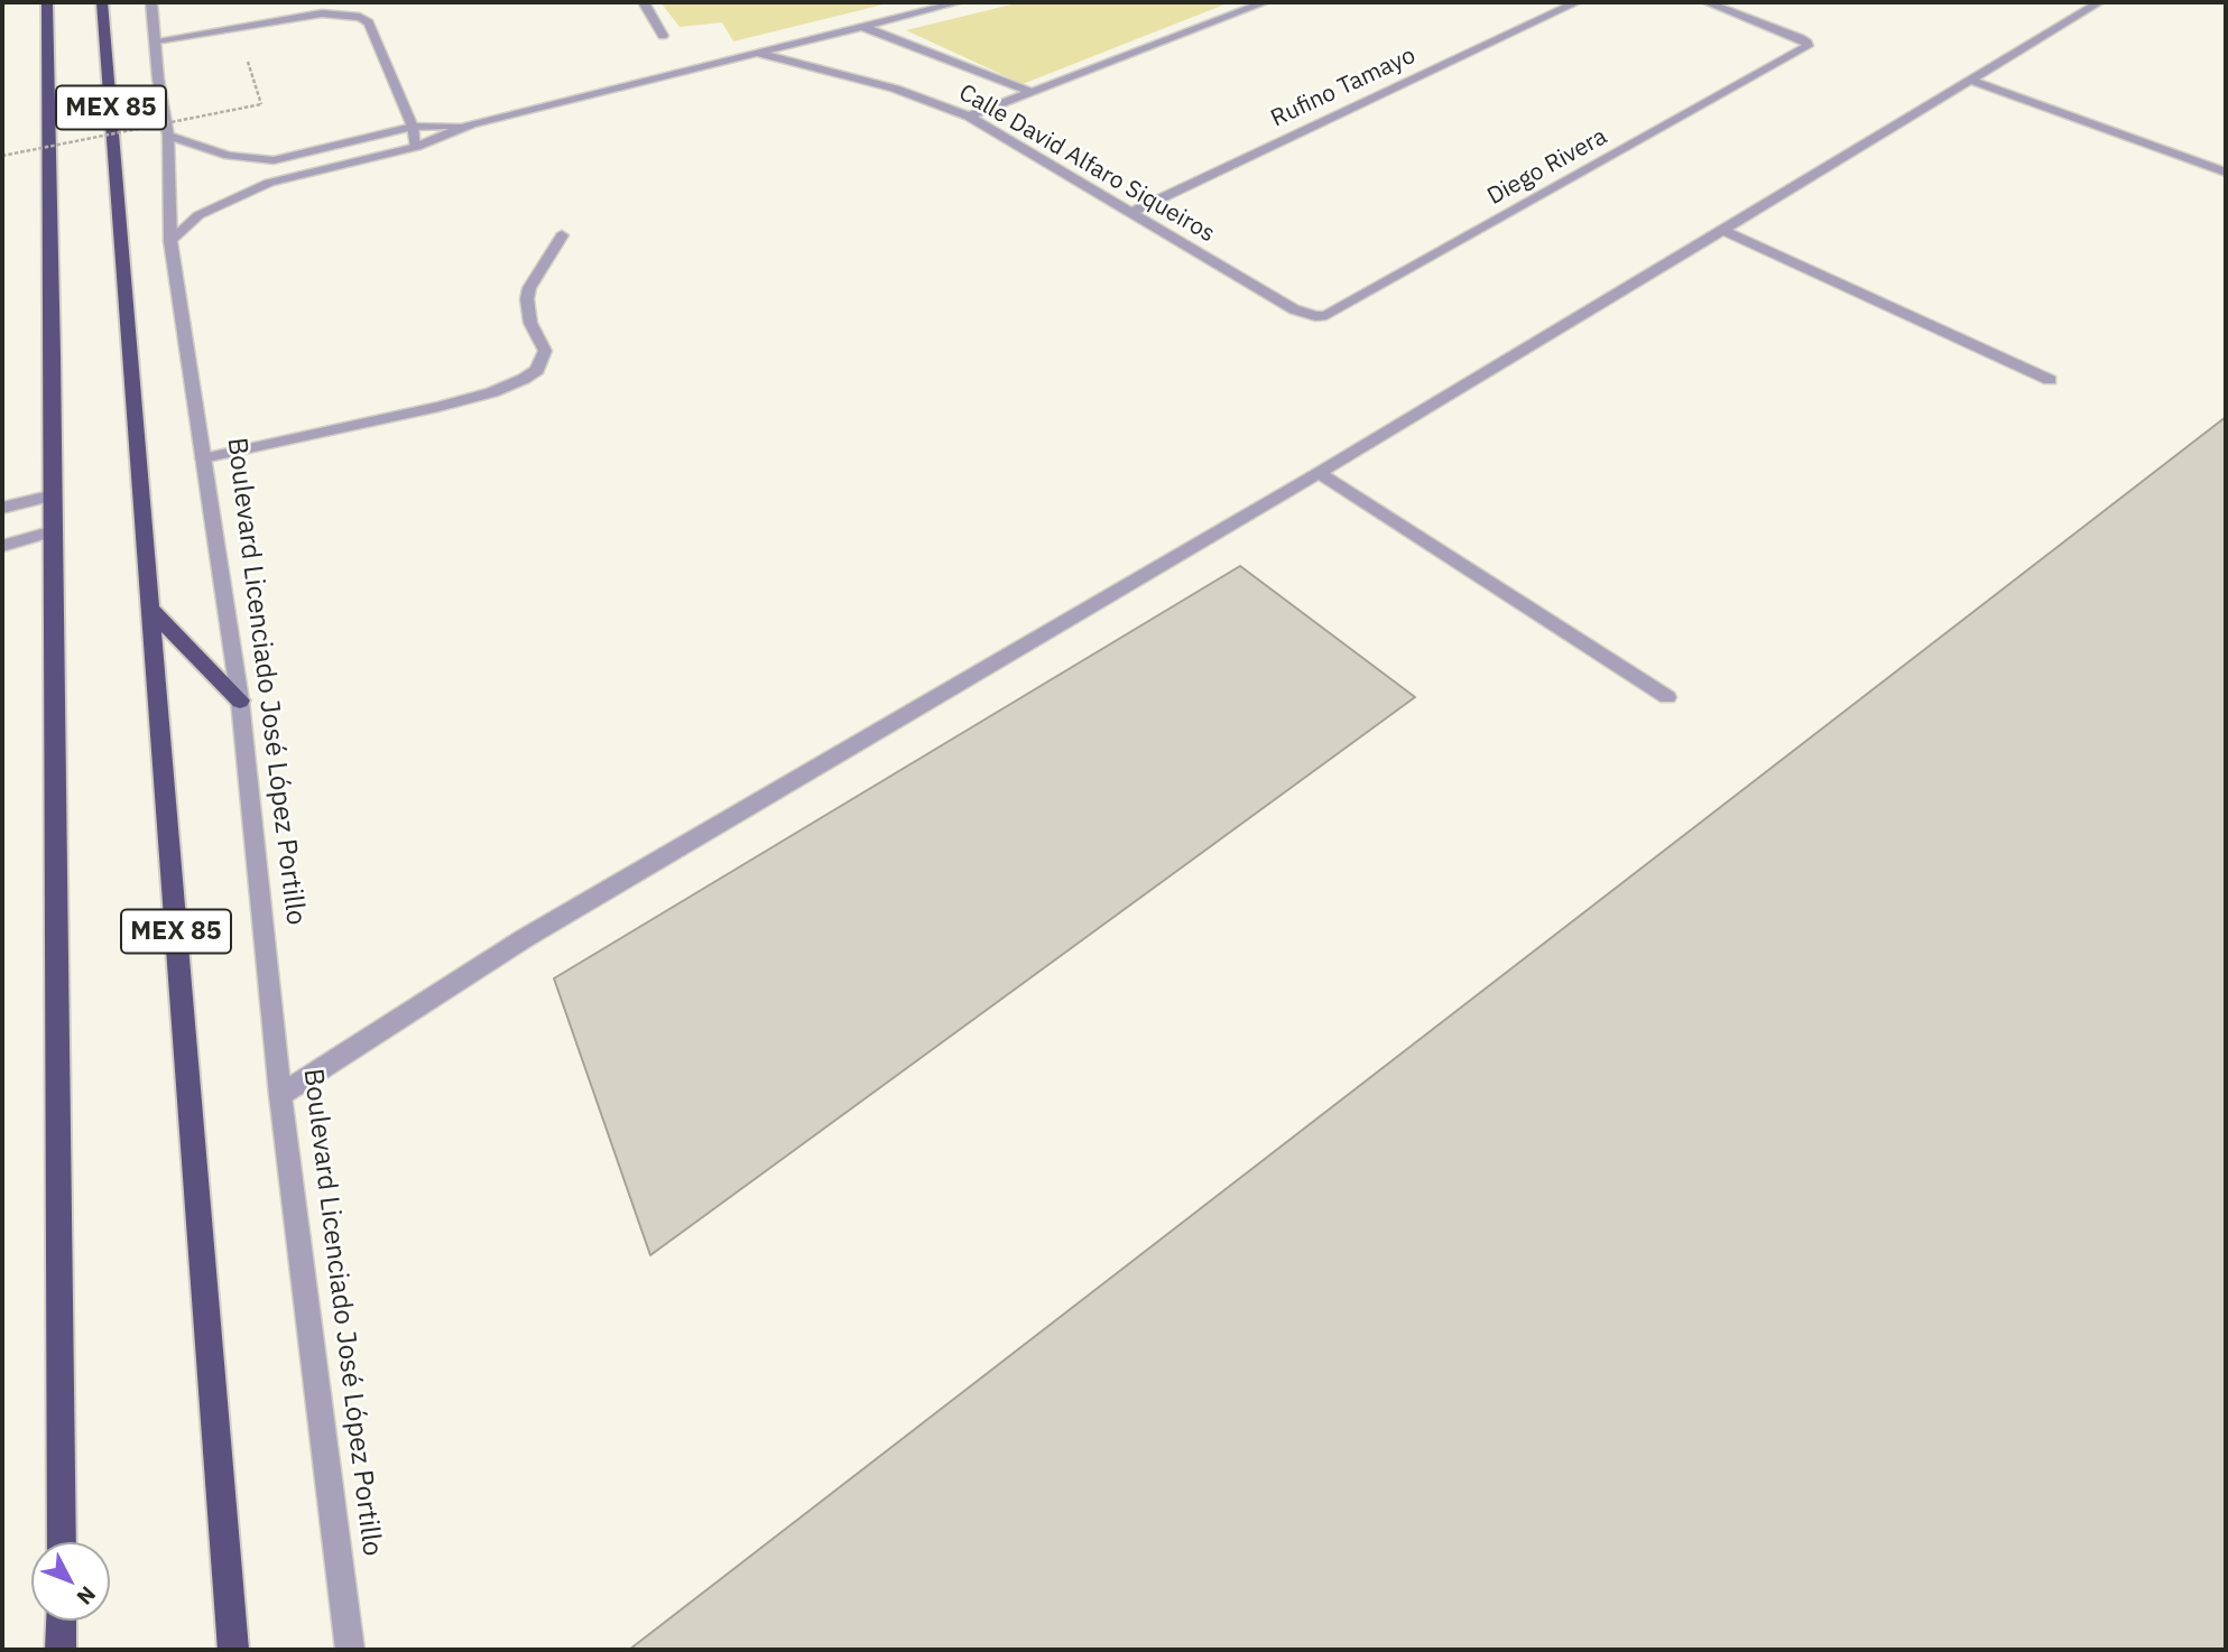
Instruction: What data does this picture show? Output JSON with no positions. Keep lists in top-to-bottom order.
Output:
{
  "streets": {
    "highway": ["MEX 85"],
    "street": [
      "Rufino Tamayo",
      "Calle David Alfaro Siqueiros",
      "Diego Rivera",
      "Boulevard Licenciado José López Portillo"
    ]
  },
  "crossings": [
    ["Rufino Tamayo", "Calle David Alfaro Siqueiros"],
    ["Calle David Alfaro Siqueiros", "Diego Rivera"]
  ],
  "north": "bottom right"
}
